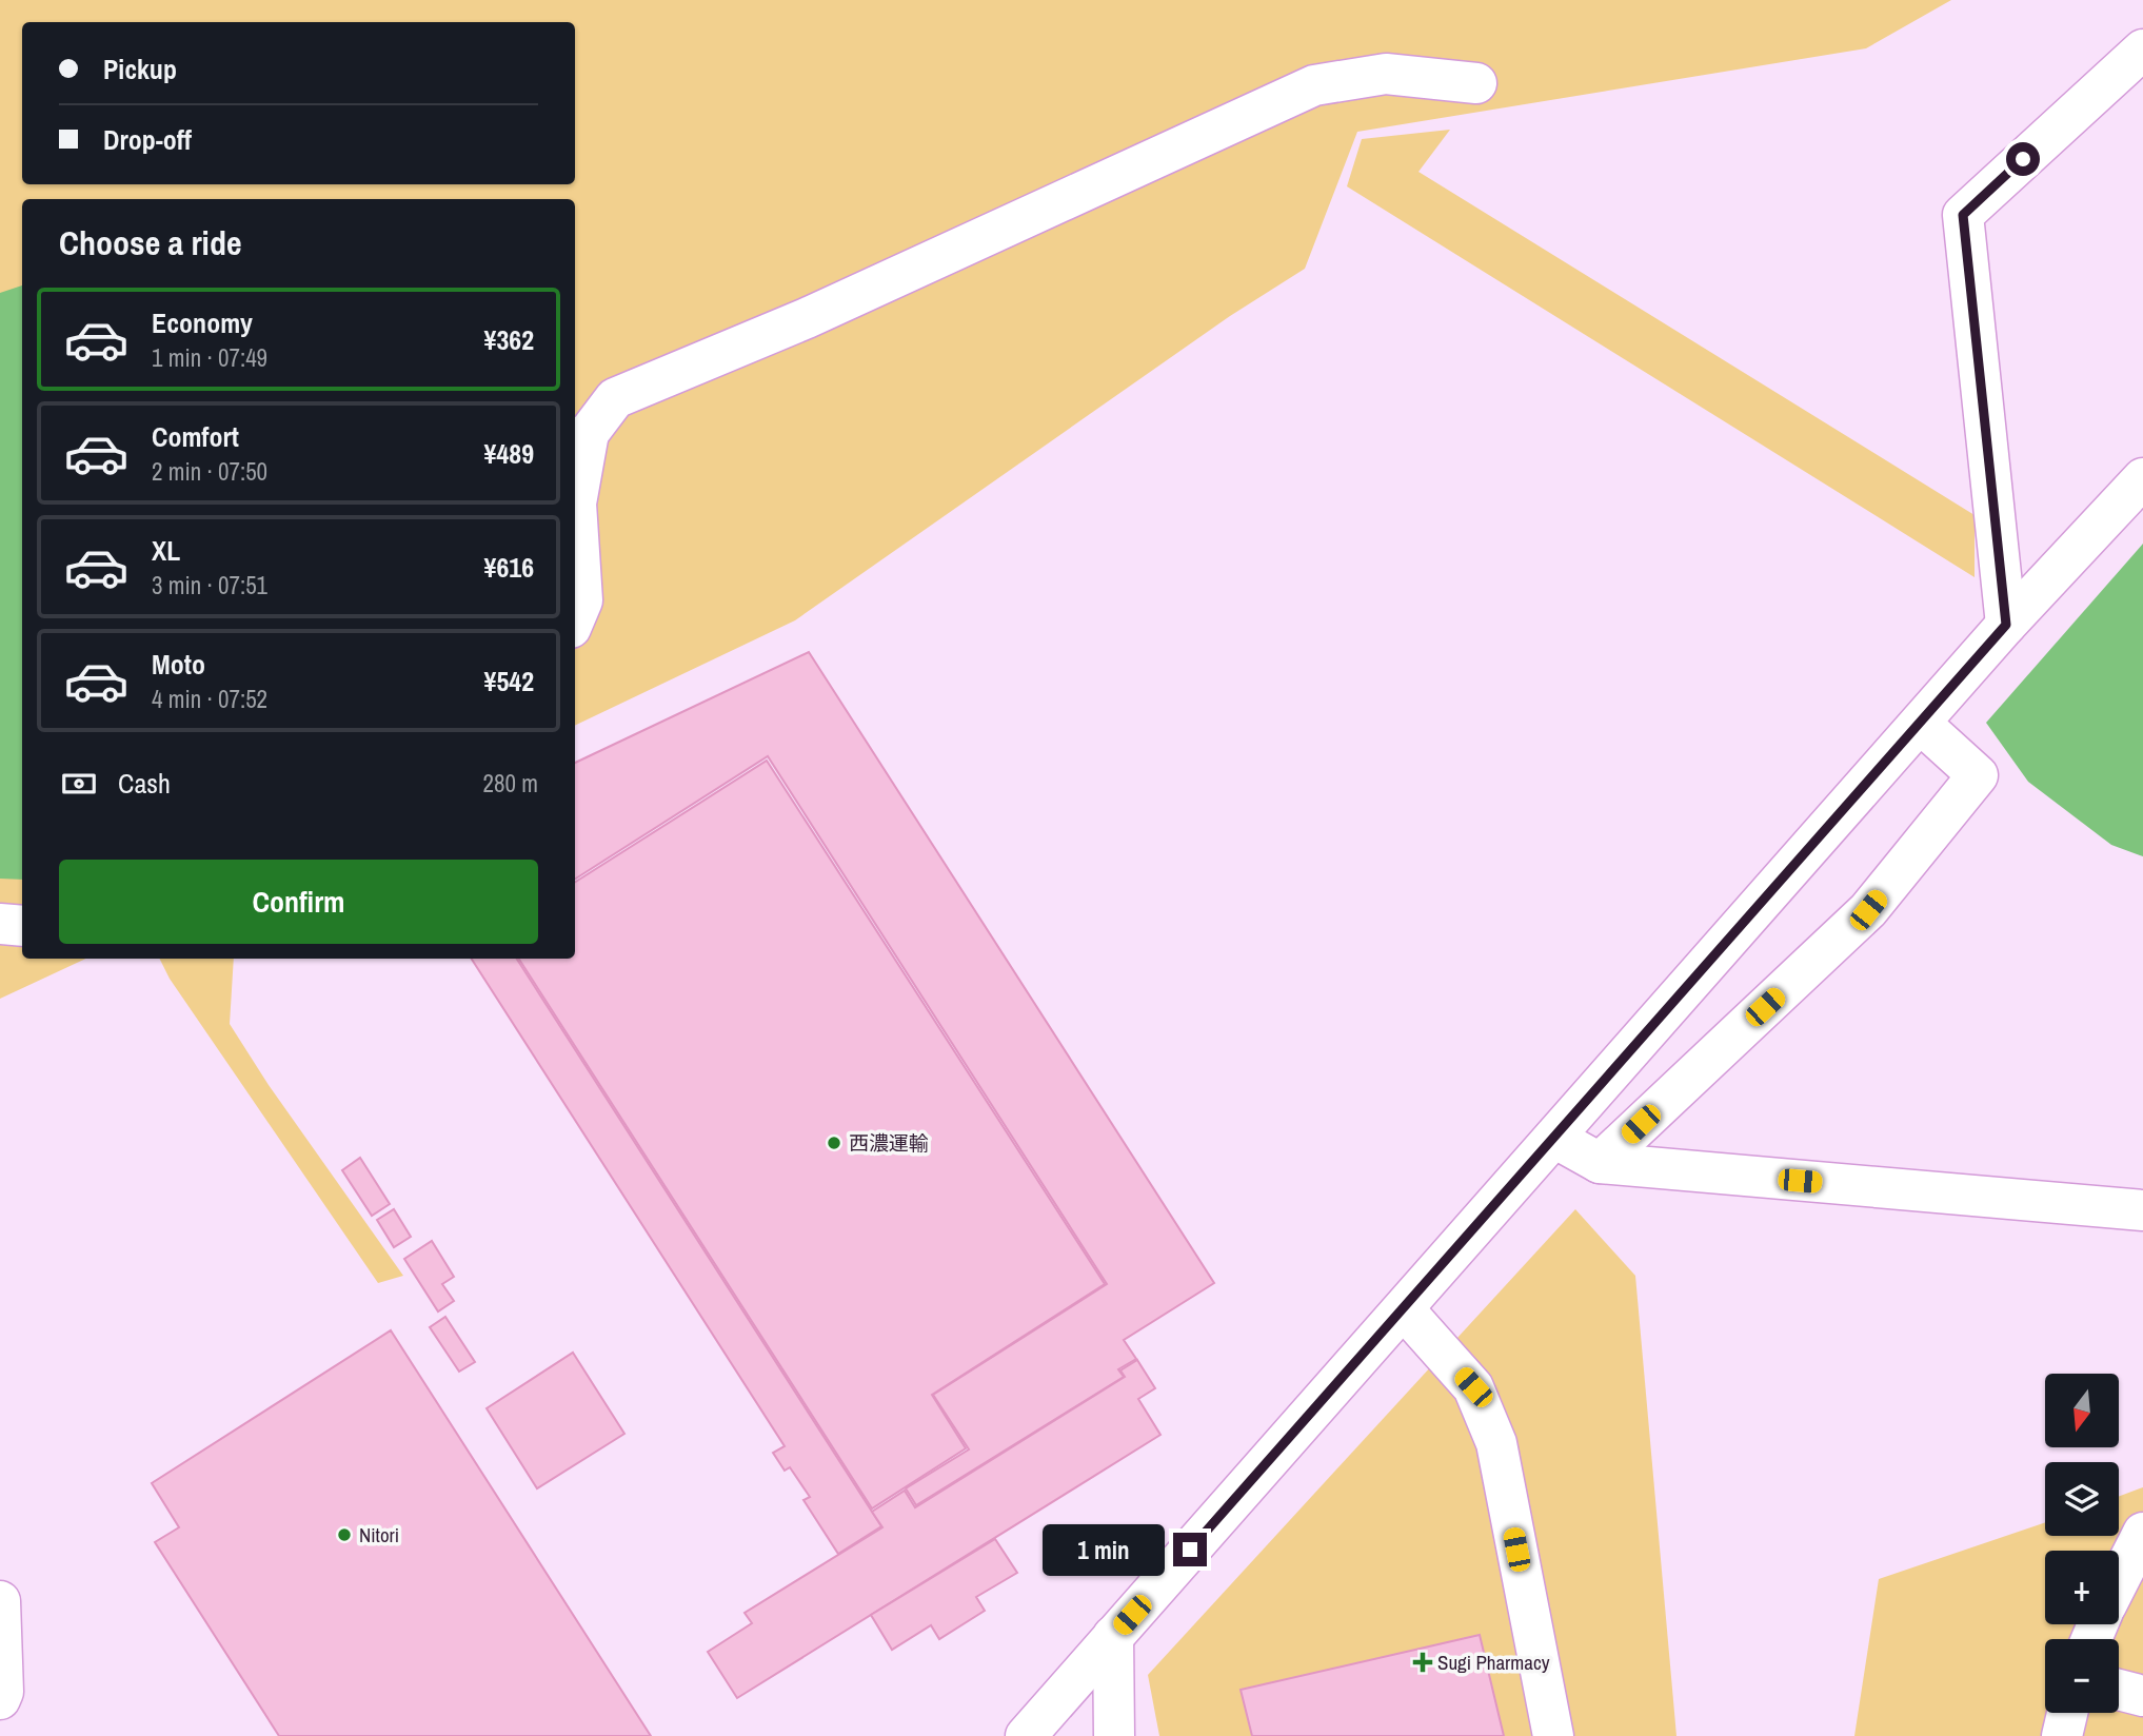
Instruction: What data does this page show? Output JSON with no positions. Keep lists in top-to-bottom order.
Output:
{
  "places": {
    "other": ["西濃運輸", "Nitori"],
    "health": ["Sugi Pharmacy"]
  },
  "north": "bottom",
  "page": {
    "banner": ["Pickup", "Drop-off"],
    "heading": "Choose a ride",
    "list": [
      {
        "name": "Economy",
        "note": "1 min · 07:49",
        "value": "¥362"
      },
      {
        "name": "Comfort",
        "note": "2 min · 07:50",
        "value": "¥489"
      },
      {
        "name": "XL",
        "note": "3 min · 07:51",
        "value": "¥616"
      },
      {
        "name": "Moto",
        "note": "4 min · 07:52",
        "value": "¥542"
      }
    ],
    "pay": ["Cash", "280 m"],
    "buttons": "Confirm",
    "map_buttons": ["+", "−"],
    "bubble": "1 min"
  }
}
